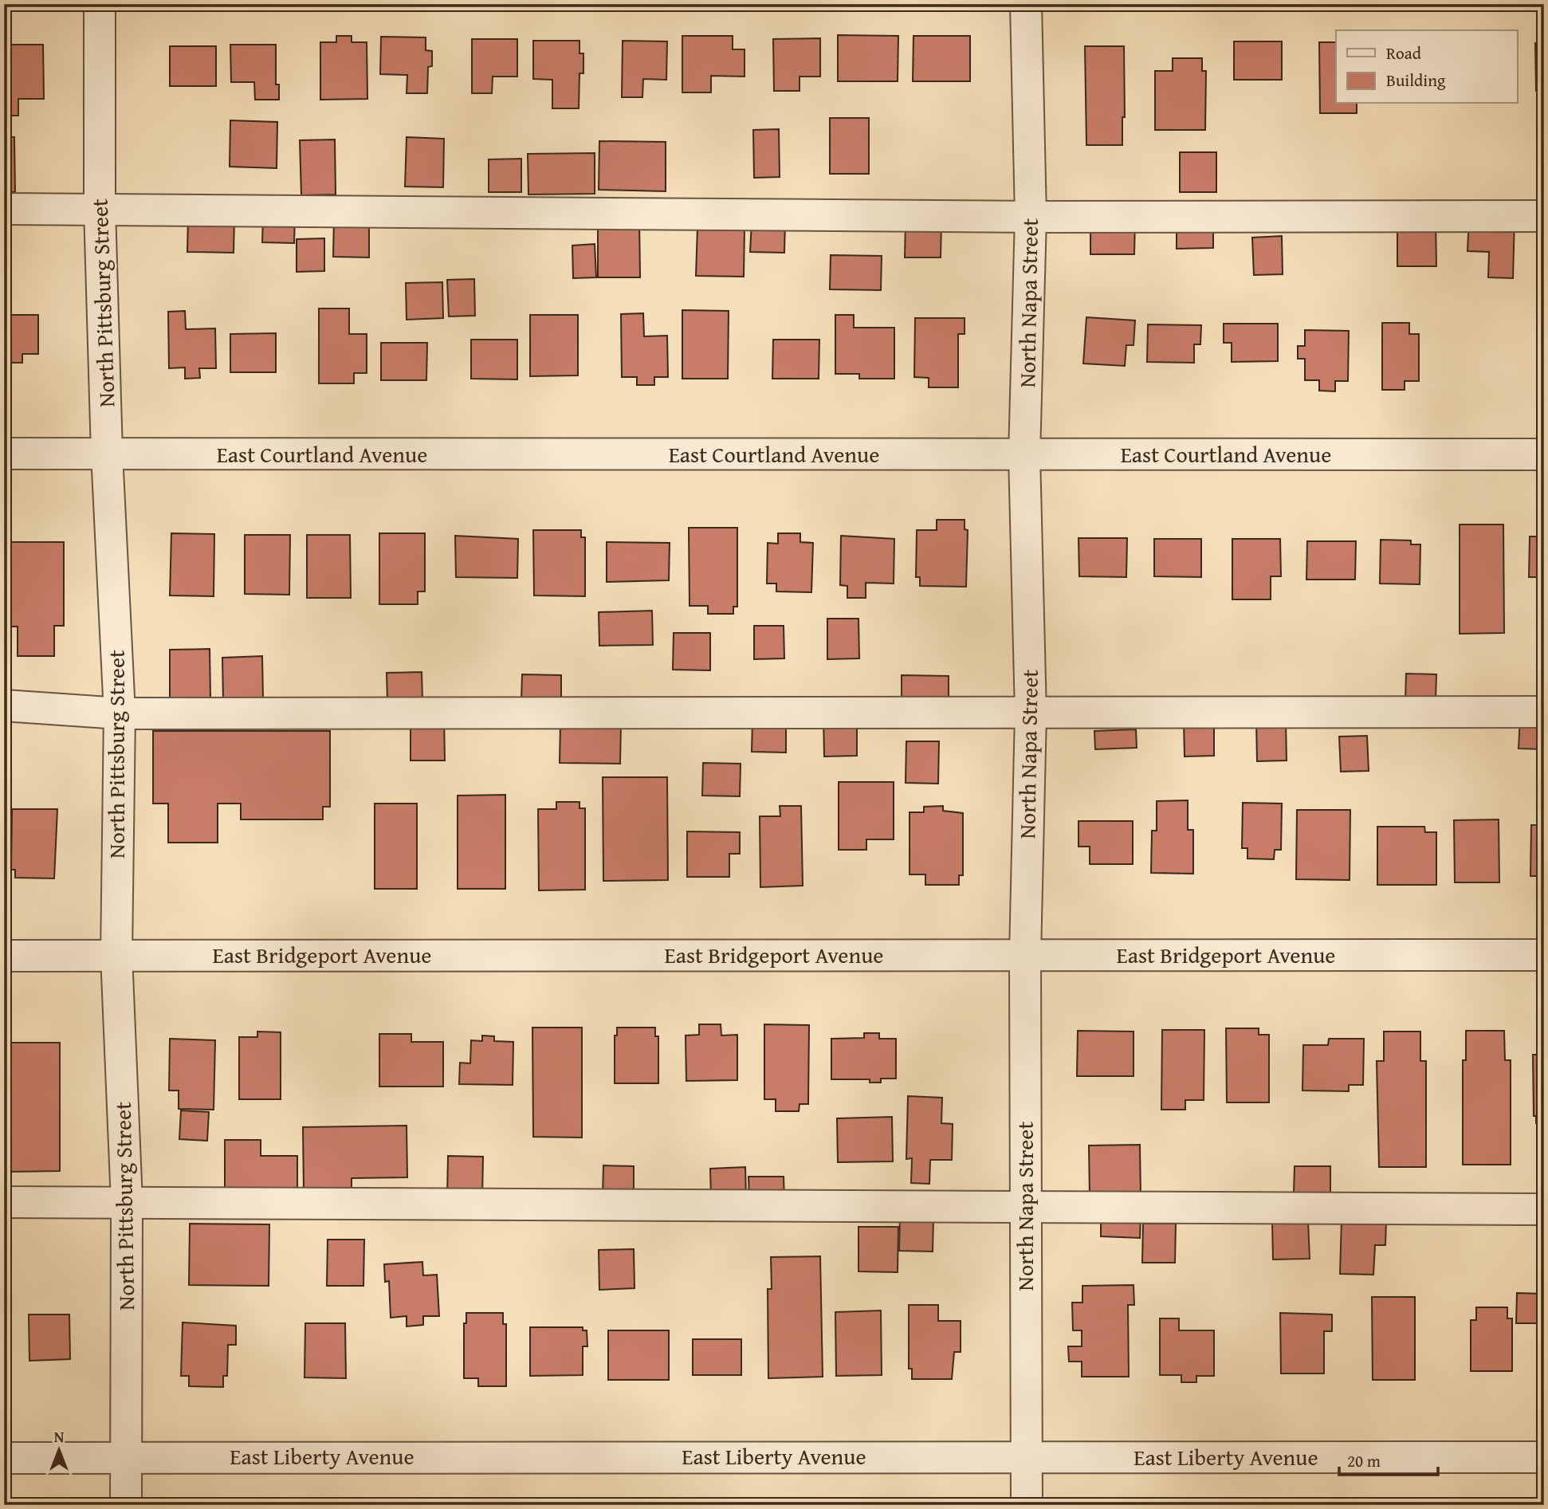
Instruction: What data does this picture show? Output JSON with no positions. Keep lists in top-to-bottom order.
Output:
{
  "streets": {
    "street": [
      "North Pittsburg Street",
      "North Napa Street",
      "East Courtland Avenue",
      "East Bridgeport Avenue",
      "East Liberty Avenue"
    ]
  },
  "crossings": [
    ["North Pittsburg Street", "East Courtland Avenue"],
    ["North Pittsburg Street", "East Bridgeport Avenue"],
    ["North Pittsburg Street", "East Liberty Avenue"],
    ["North Napa Street", "East Courtland Avenue"],
    ["North Napa Street", "East Bridgeport Avenue"],
    ["North Napa Street", "East Liberty Avenue"]
  ],
  "legend": ["Road", "Building"],
  "scale_bar": "20 m",
  "north": "top"
}
